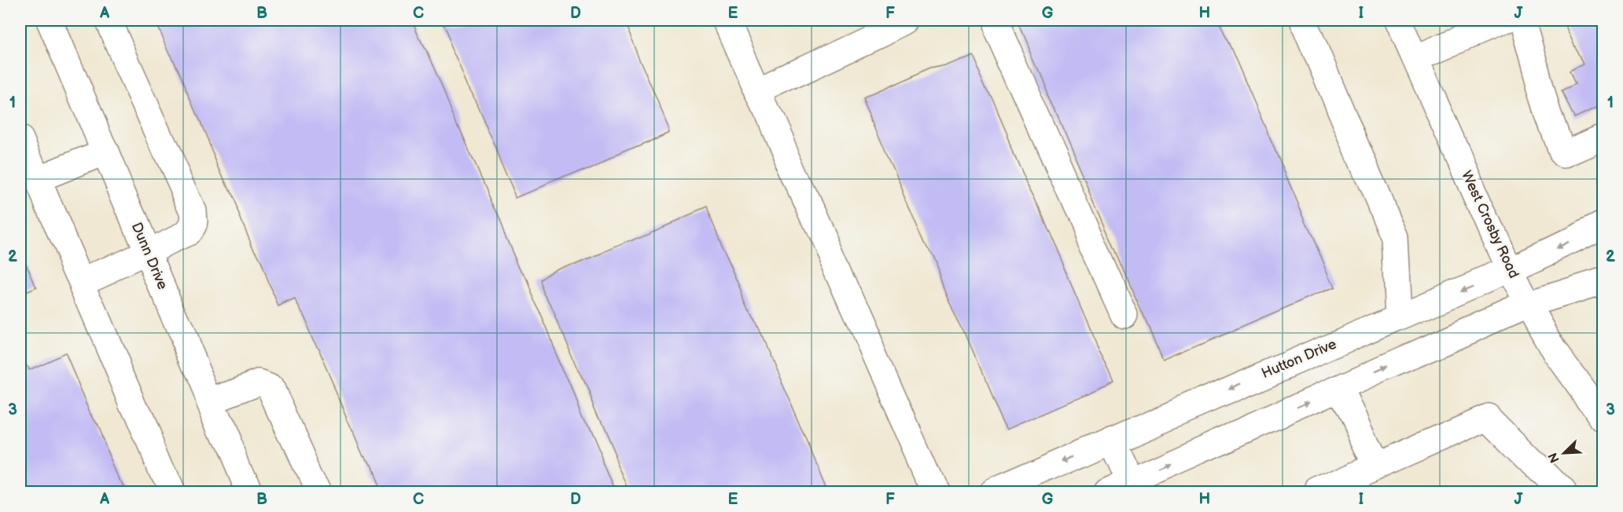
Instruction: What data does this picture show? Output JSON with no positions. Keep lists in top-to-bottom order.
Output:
{
  "streets": {
    "street": ["West Crosby Road", "Dunn Drive", "Hutton Drive"]
  },
  "crossings": [
    ["West Crosby Road", "Hutton Drive"]
  ],
  "north": "bottom left",
  "grid": {
    "columns": [
      "A",
      "B",
      "C",
      "D",
      "E",
      "F",
      "G",
      "H",
      "I",
      "J"
    ],
    "rows": ["1", "2", "3"]
  }
}
